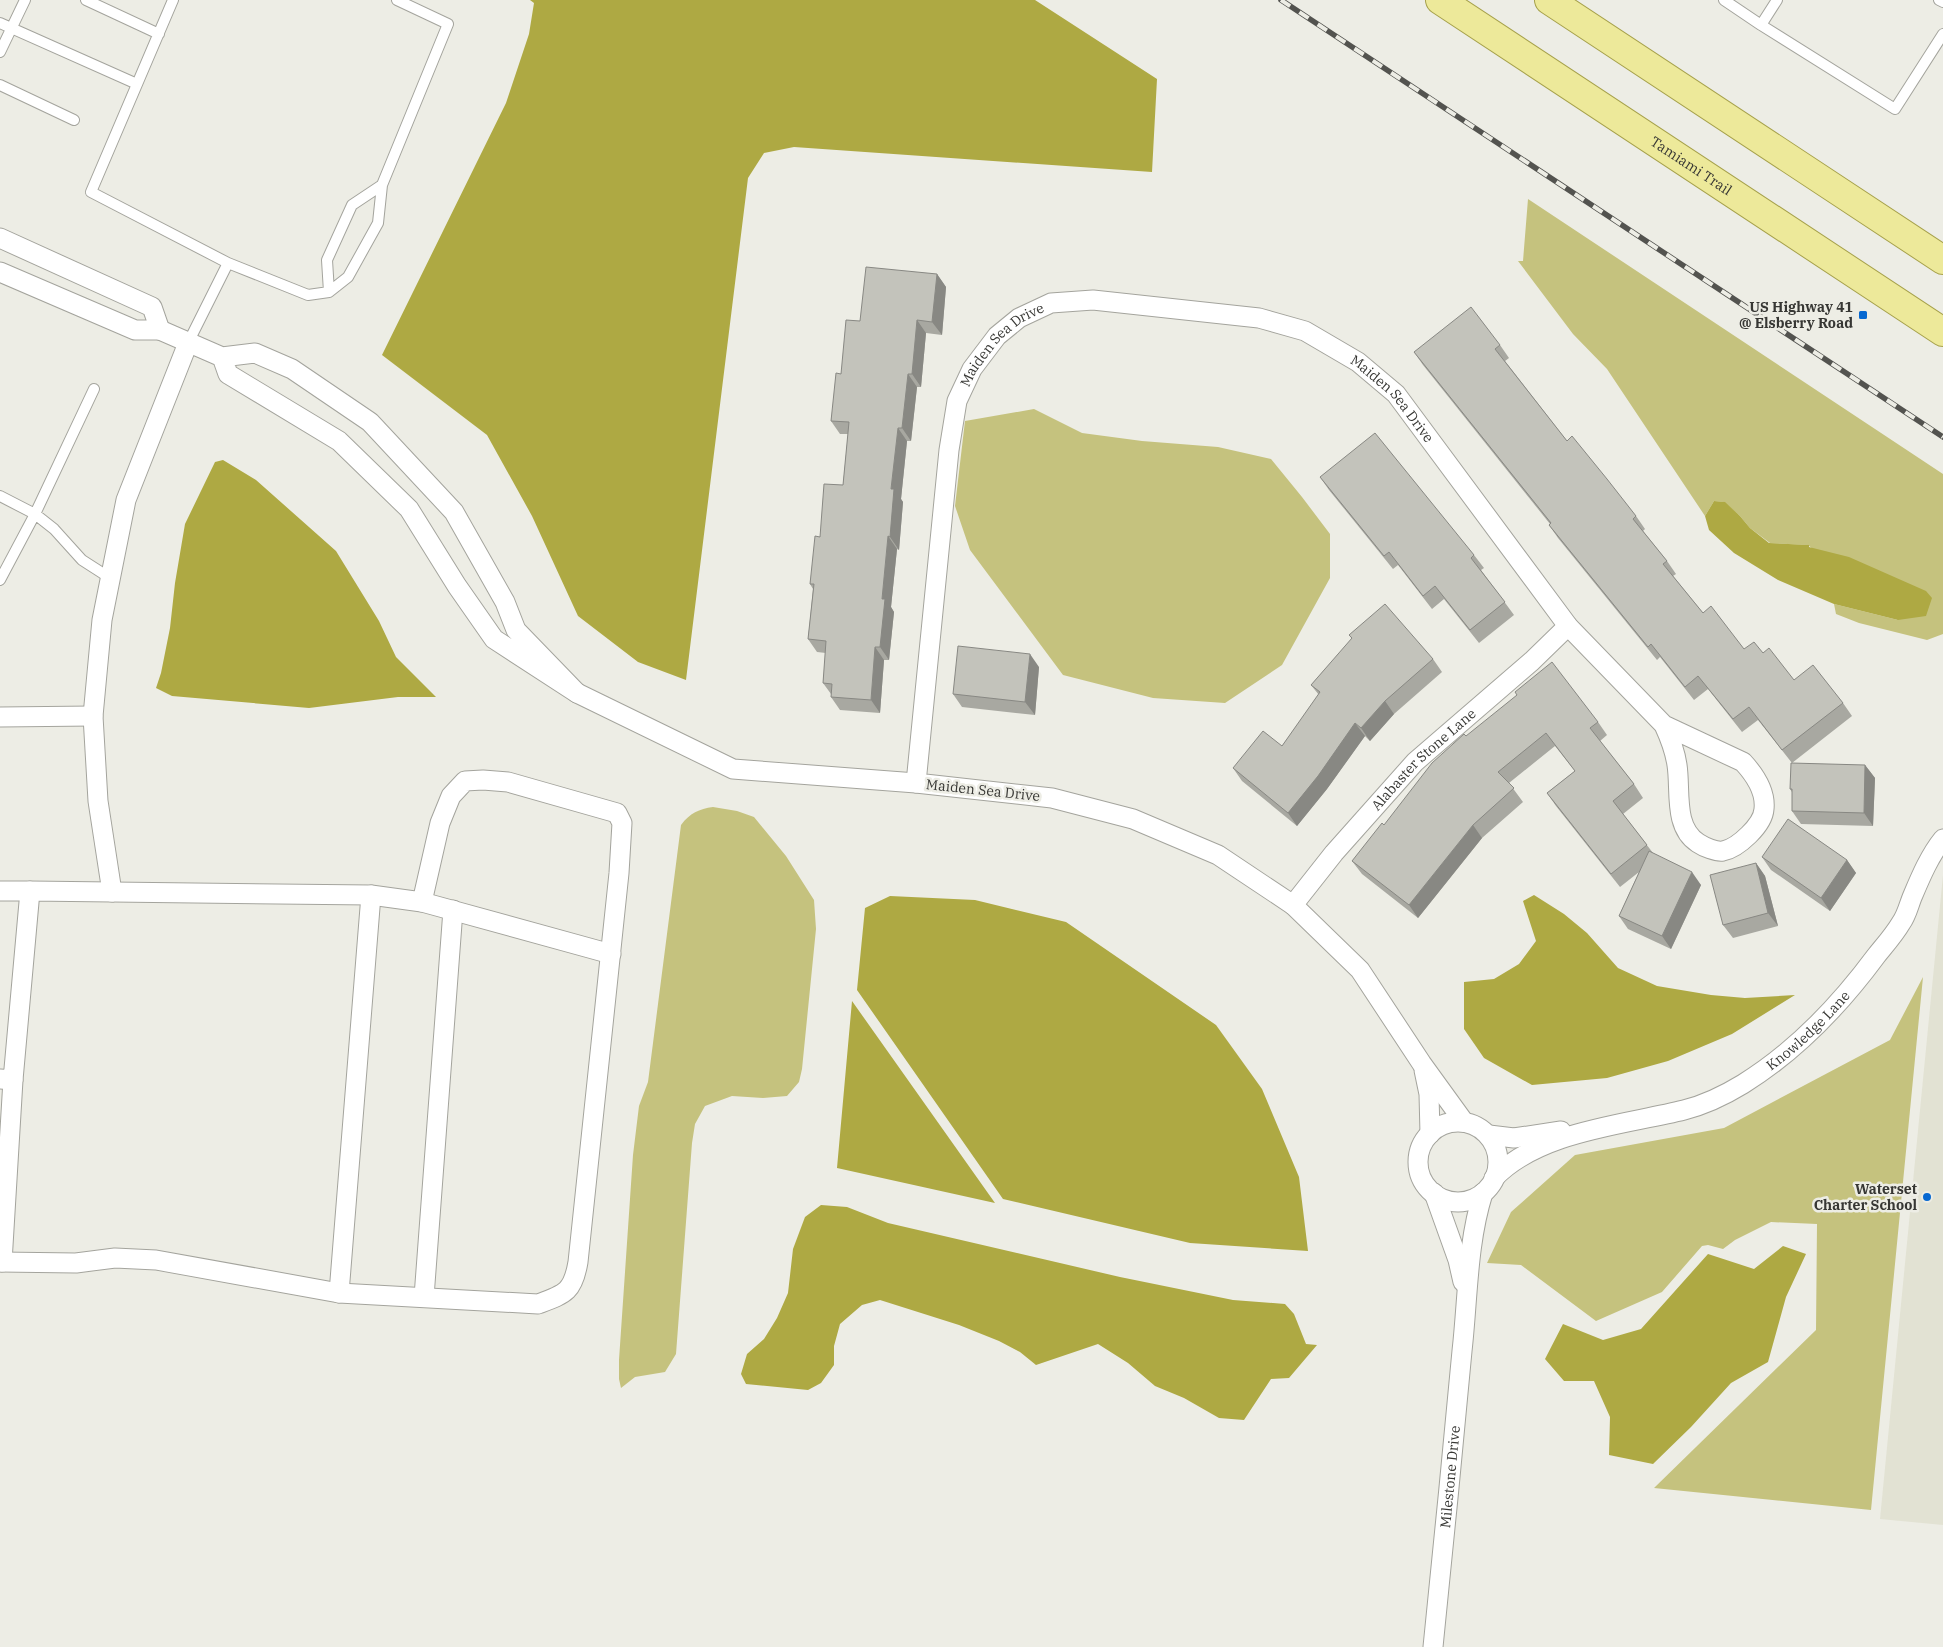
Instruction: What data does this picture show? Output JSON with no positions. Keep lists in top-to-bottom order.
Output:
{
  "streets": {
    "main road": ["Tamiami Trail"],
    "street": [
      "Maiden Sea Drive",
      "Alabaster Stone Lane",
      "Knowledge Lane",
      "Milestone Drive"
    ]
  },
  "crossings": [
    ["Maiden Sea Drive", "Alabaster Stone Lane"],
    ["Maiden Sea Drive", "Knowledge Lane"],
    ["Maiden Sea Drive", "Milestone Drive"],
    ["Knowledge Lane", "Milestone Drive"]
  ],
  "places": {
    "transit": ["US Highway 41 @ Elsberry Road"],
    "other": ["Waterset Charter School"]
  }
}
